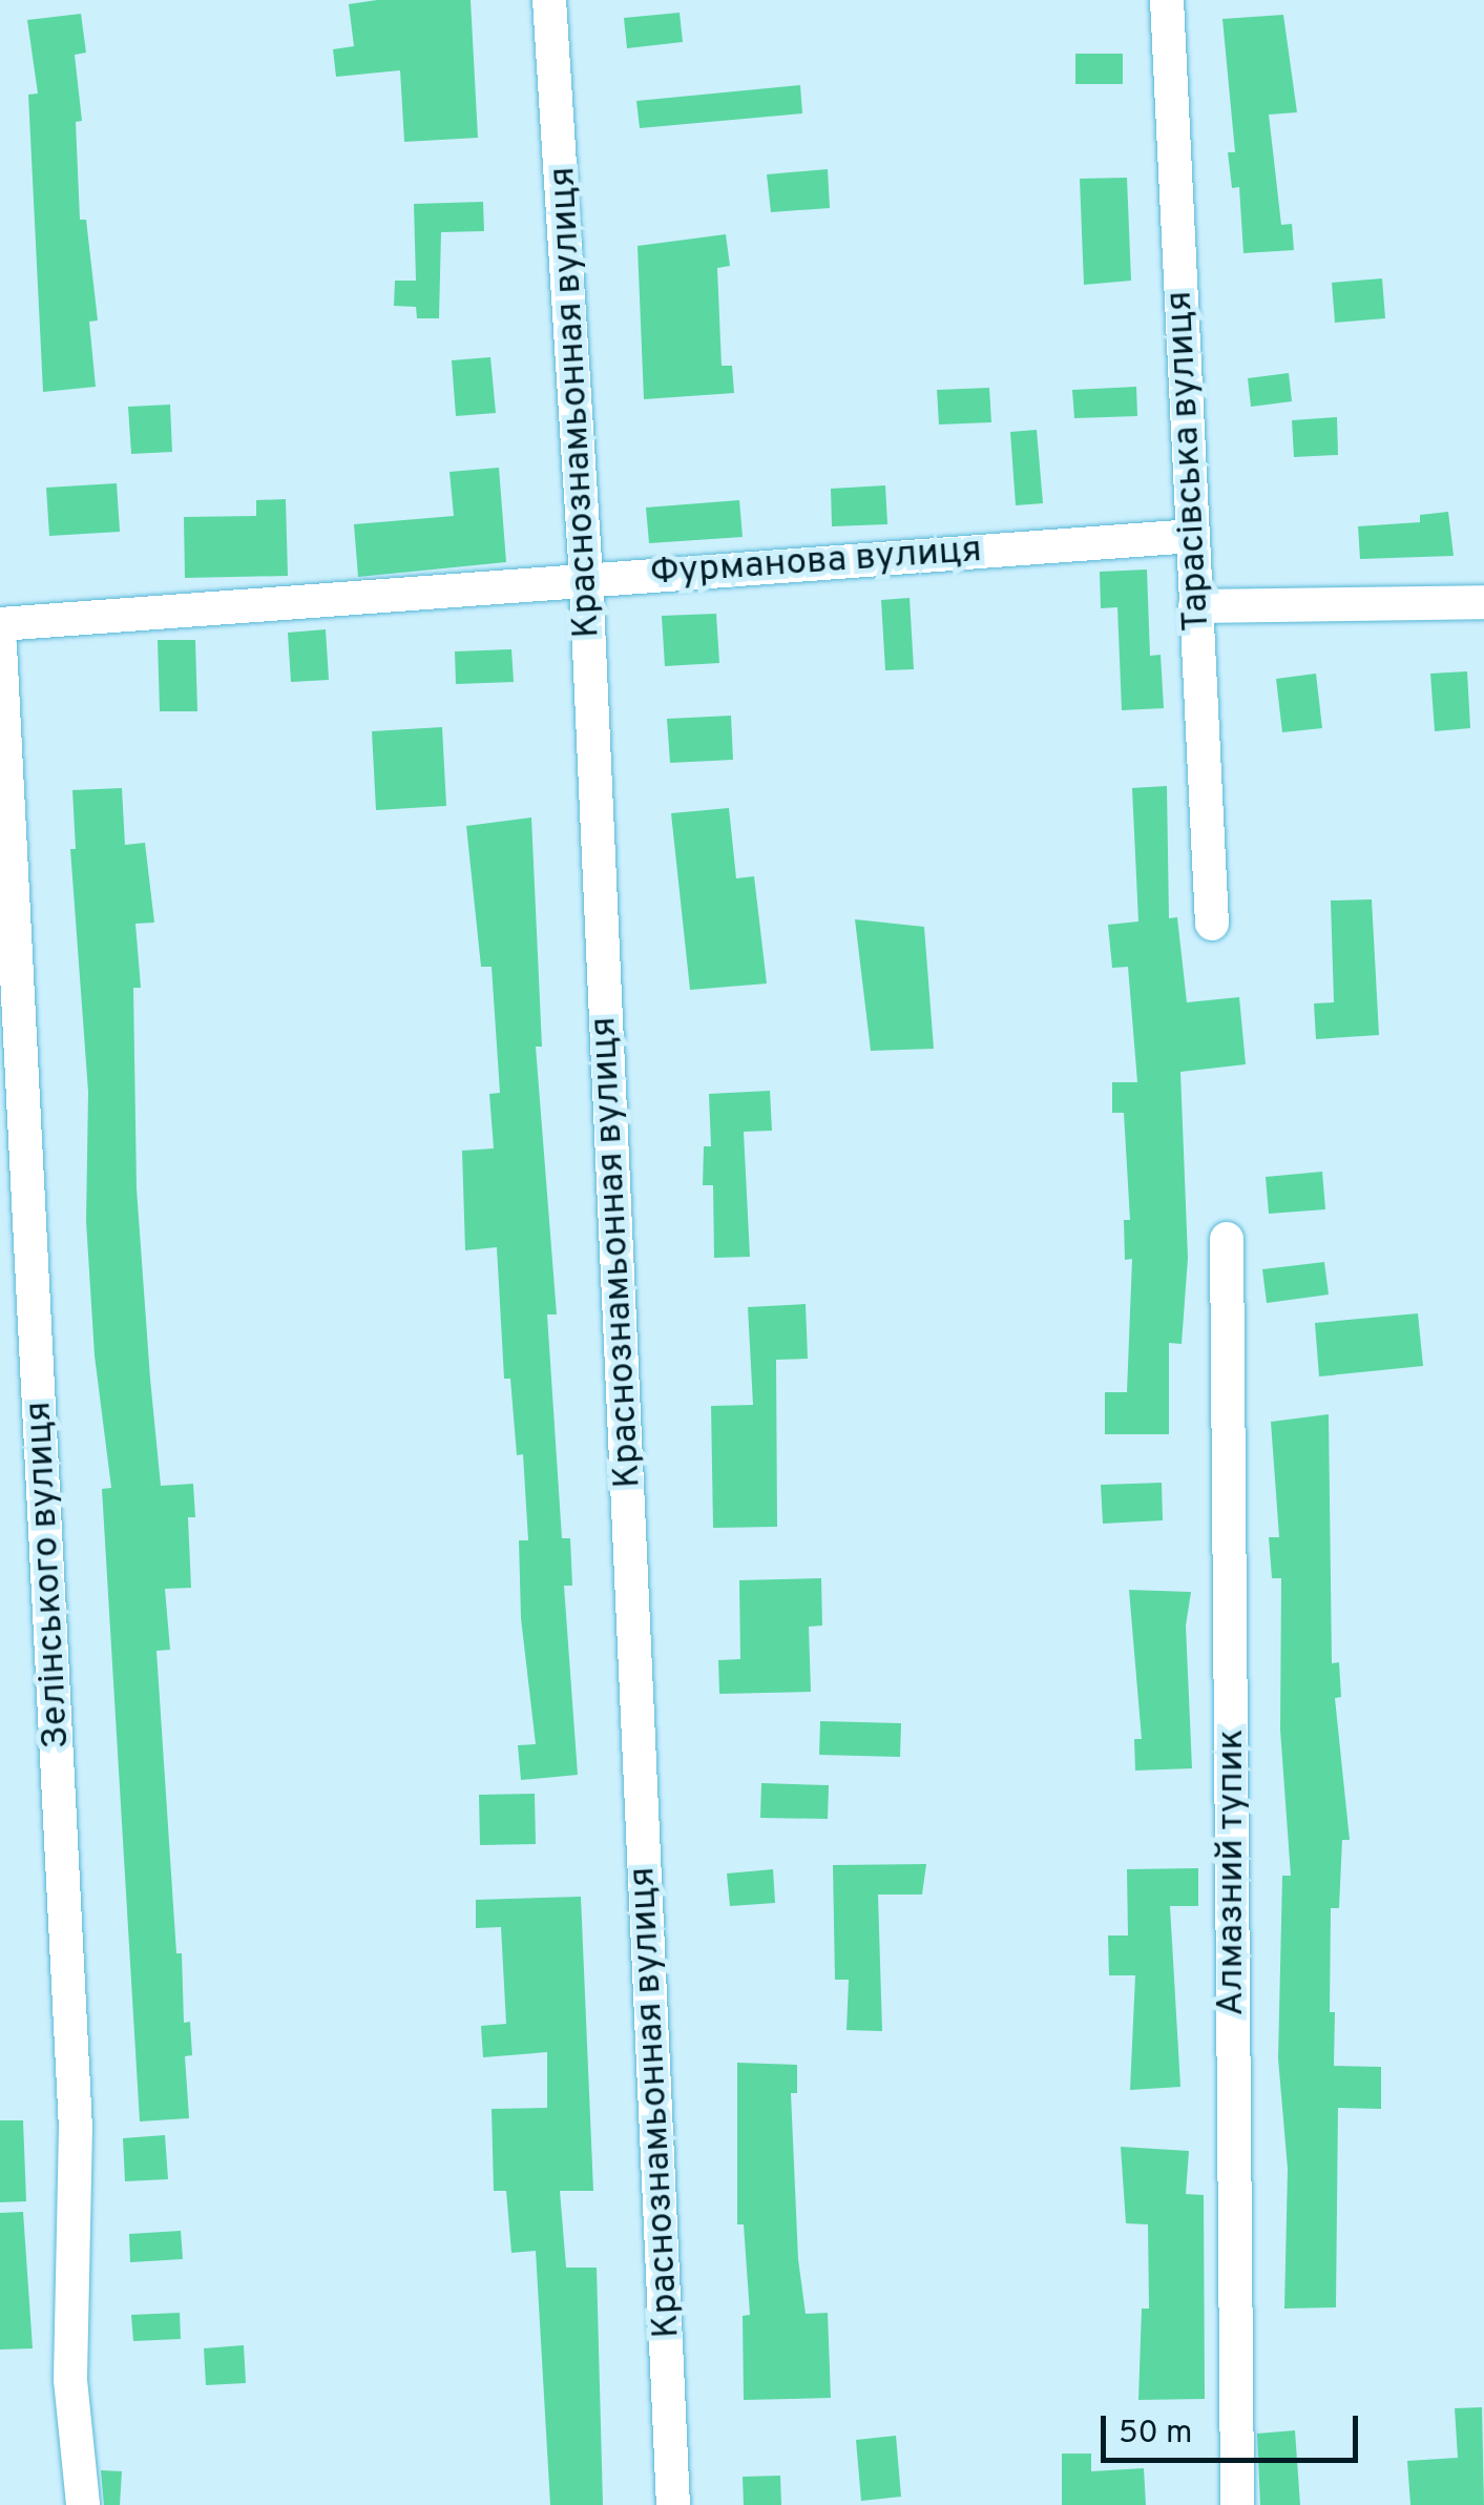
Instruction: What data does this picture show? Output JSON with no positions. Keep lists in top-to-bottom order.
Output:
{
  "streets": {
    "street": [
      "Краснознамьонная вулиця",
      "Тарасівська вулиця",
      "Фурманова вулиця",
      "Зелінського вулиця",
      "Алмазний тупик"
    ]
  },
  "crossings": [
    ["Краснознамьонная вулиця", "Фурманова вулиця"],
    ["Тарасівська вулиця", "Фурманова вулиця"]
  ],
  "scale_bar": "50 m"
}
